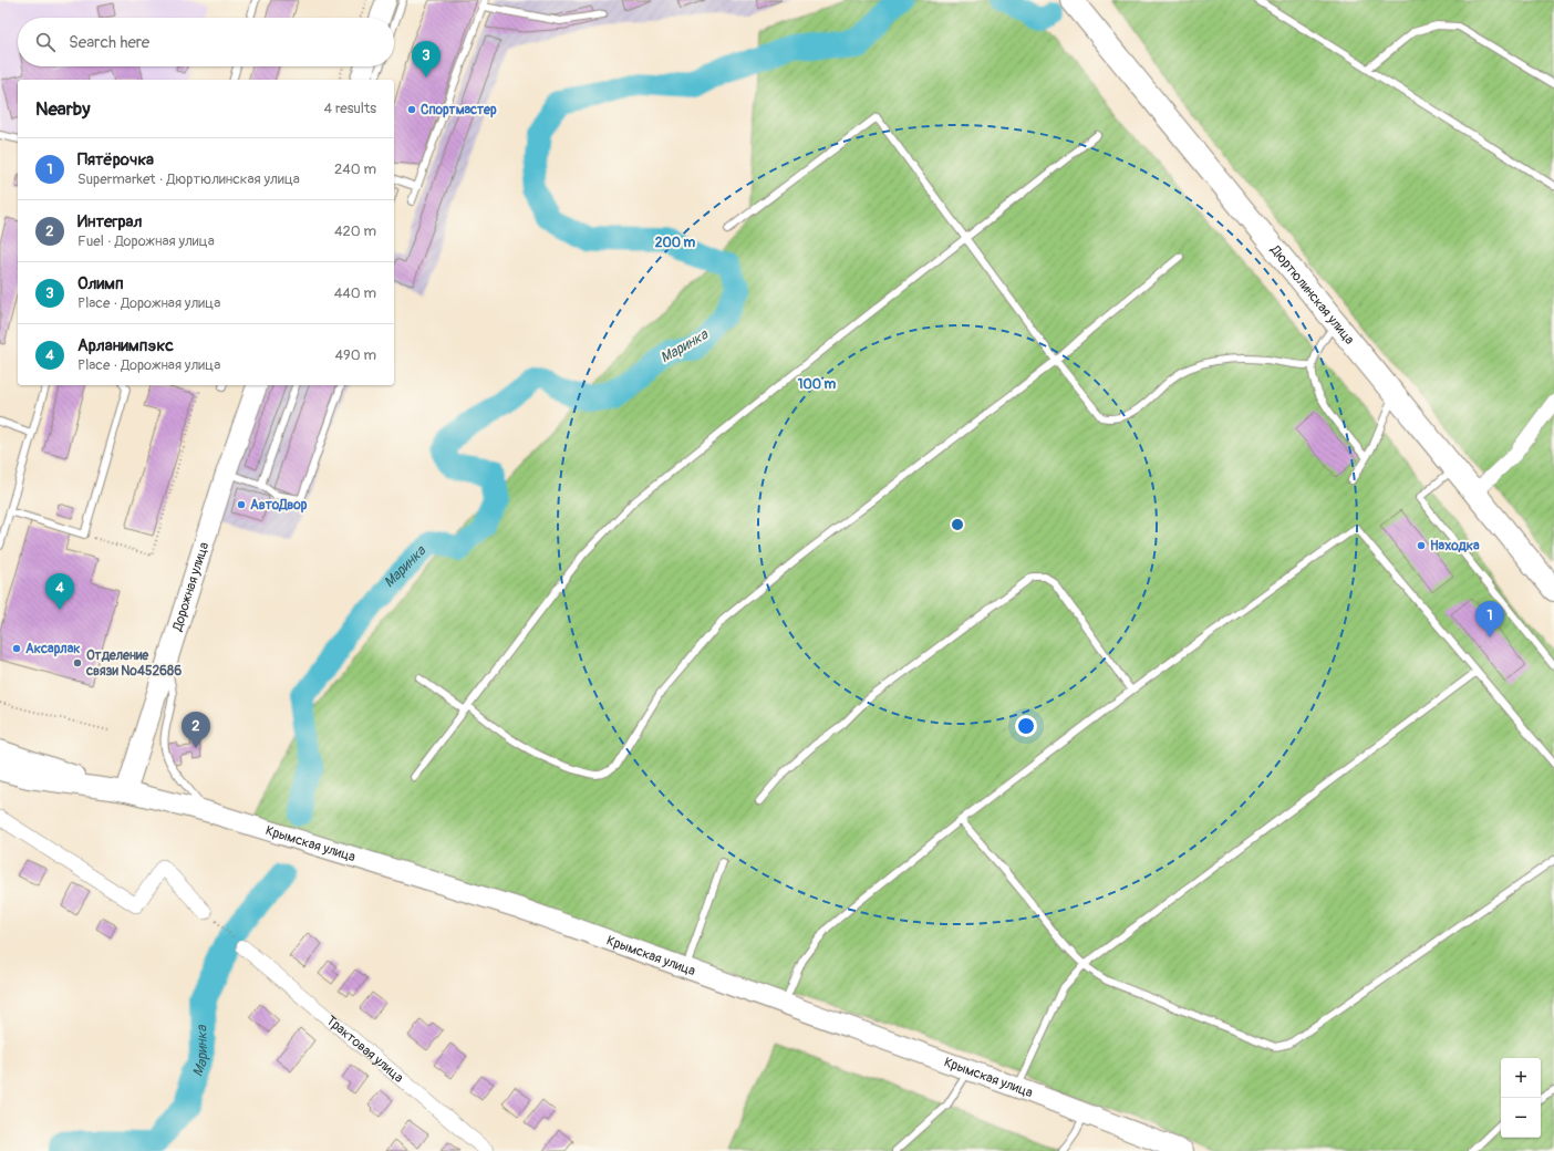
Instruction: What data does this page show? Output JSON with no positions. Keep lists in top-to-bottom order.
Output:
{
  "streets": {
    "main road": ["Дюртюлинская улица", "Дорожная улица", "Крымская улица"],
    "street": ["Трактовая улица"]
  },
  "crossings": [
    ["Дорожная улица", "Крымская улица"]
  ],
  "water": ["Маринка"],
  "places": [
    "Спортмастер",
    "АвтоДвор",
    "Находка",
    "Аксарлак",
    "Отделение связи №452686"
  ],
  "page": {
    "search": "Search here",
    "pins": [
      "3",
      "4",
      "1",
      "2"
    ],
    "heading": ["Nearby", "4 results"],
    "list": [
      {
        "mark": "1",
        "name": "Пятёрочка",
        "note": "Supermarket · Дюртюлинская улица",
        "value": "240 m"
      },
      {
        "mark": "2",
        "name": "Интеграл",
        "note": "Fuel · Дорожная улица",
        "value": "420 m"
      },
      {
        "mark": "3",
        "name": "Олимп",
        "note": "Place · Дорожная улица",
        "value": "440 m"
      },
      {
        "mark": "4",
        "name": "Арланимпэкс",
        "note": "Place · Дорожная улица",
        "value": "490 m"
      }
    ],
    "map_buttons": ["+", "−"]
  },
  "rings": ["200 m", "100 m"]
}
